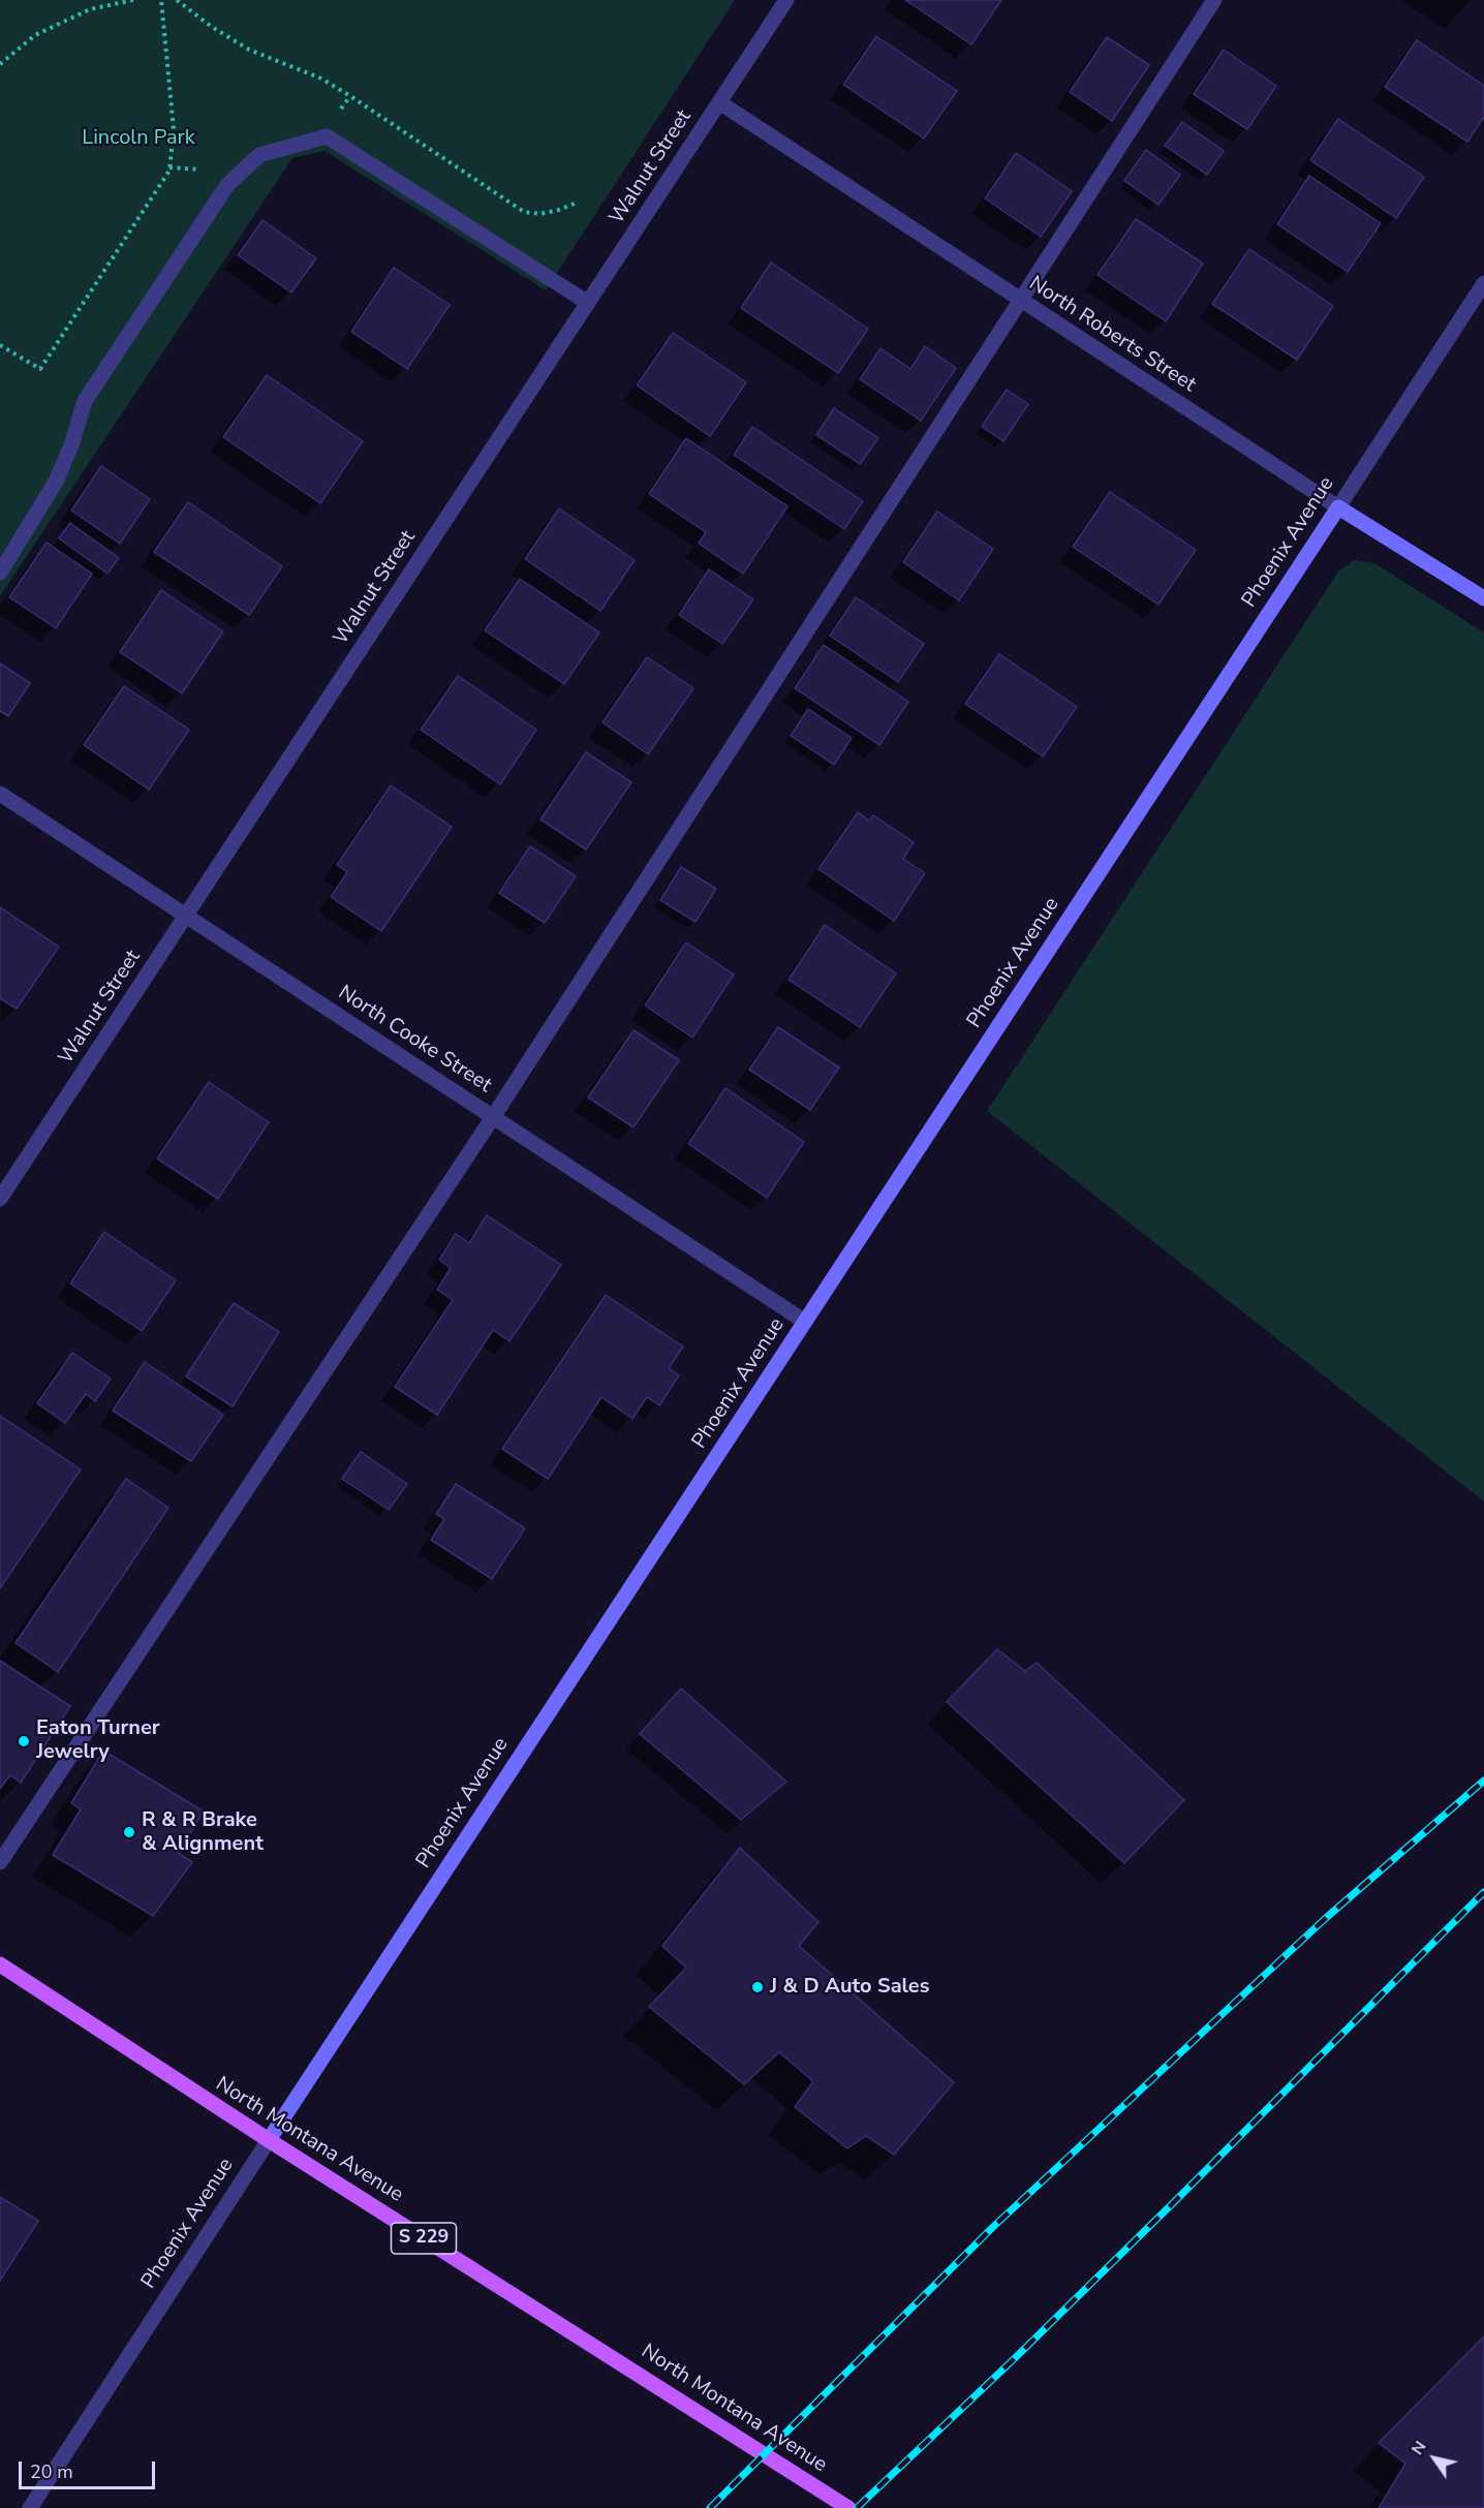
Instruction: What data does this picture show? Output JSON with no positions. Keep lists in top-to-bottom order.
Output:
{
  "streets": {
    "main road": ["North Montana Avenue", "S 229"],
    "street": [
      "Walnut Street",
      "North Roberts Street",
      "Phoenix Avenue",
      "North Cooke Street"
    ]
  },
  "crossings": [
    ["Walnut Street", "North Roberts Street"],
    ["Walnut Street", "North Cooke Street"],
    ["North Roberts Street", "Phoenix Avenue"],
    ["Phoenix Avenue", "North Cooke Street"],
    ["Phoenix Avenue", "North Montana Avenue"]
  ],
  "parks": ["Lincoln Park"],
  "places": ["Eaton Turner Jewelry", "R & R Brake & Alignment", "J & D Auto Sales"],
  "scale_bar": "20 m",
  "north": "top left"
}
